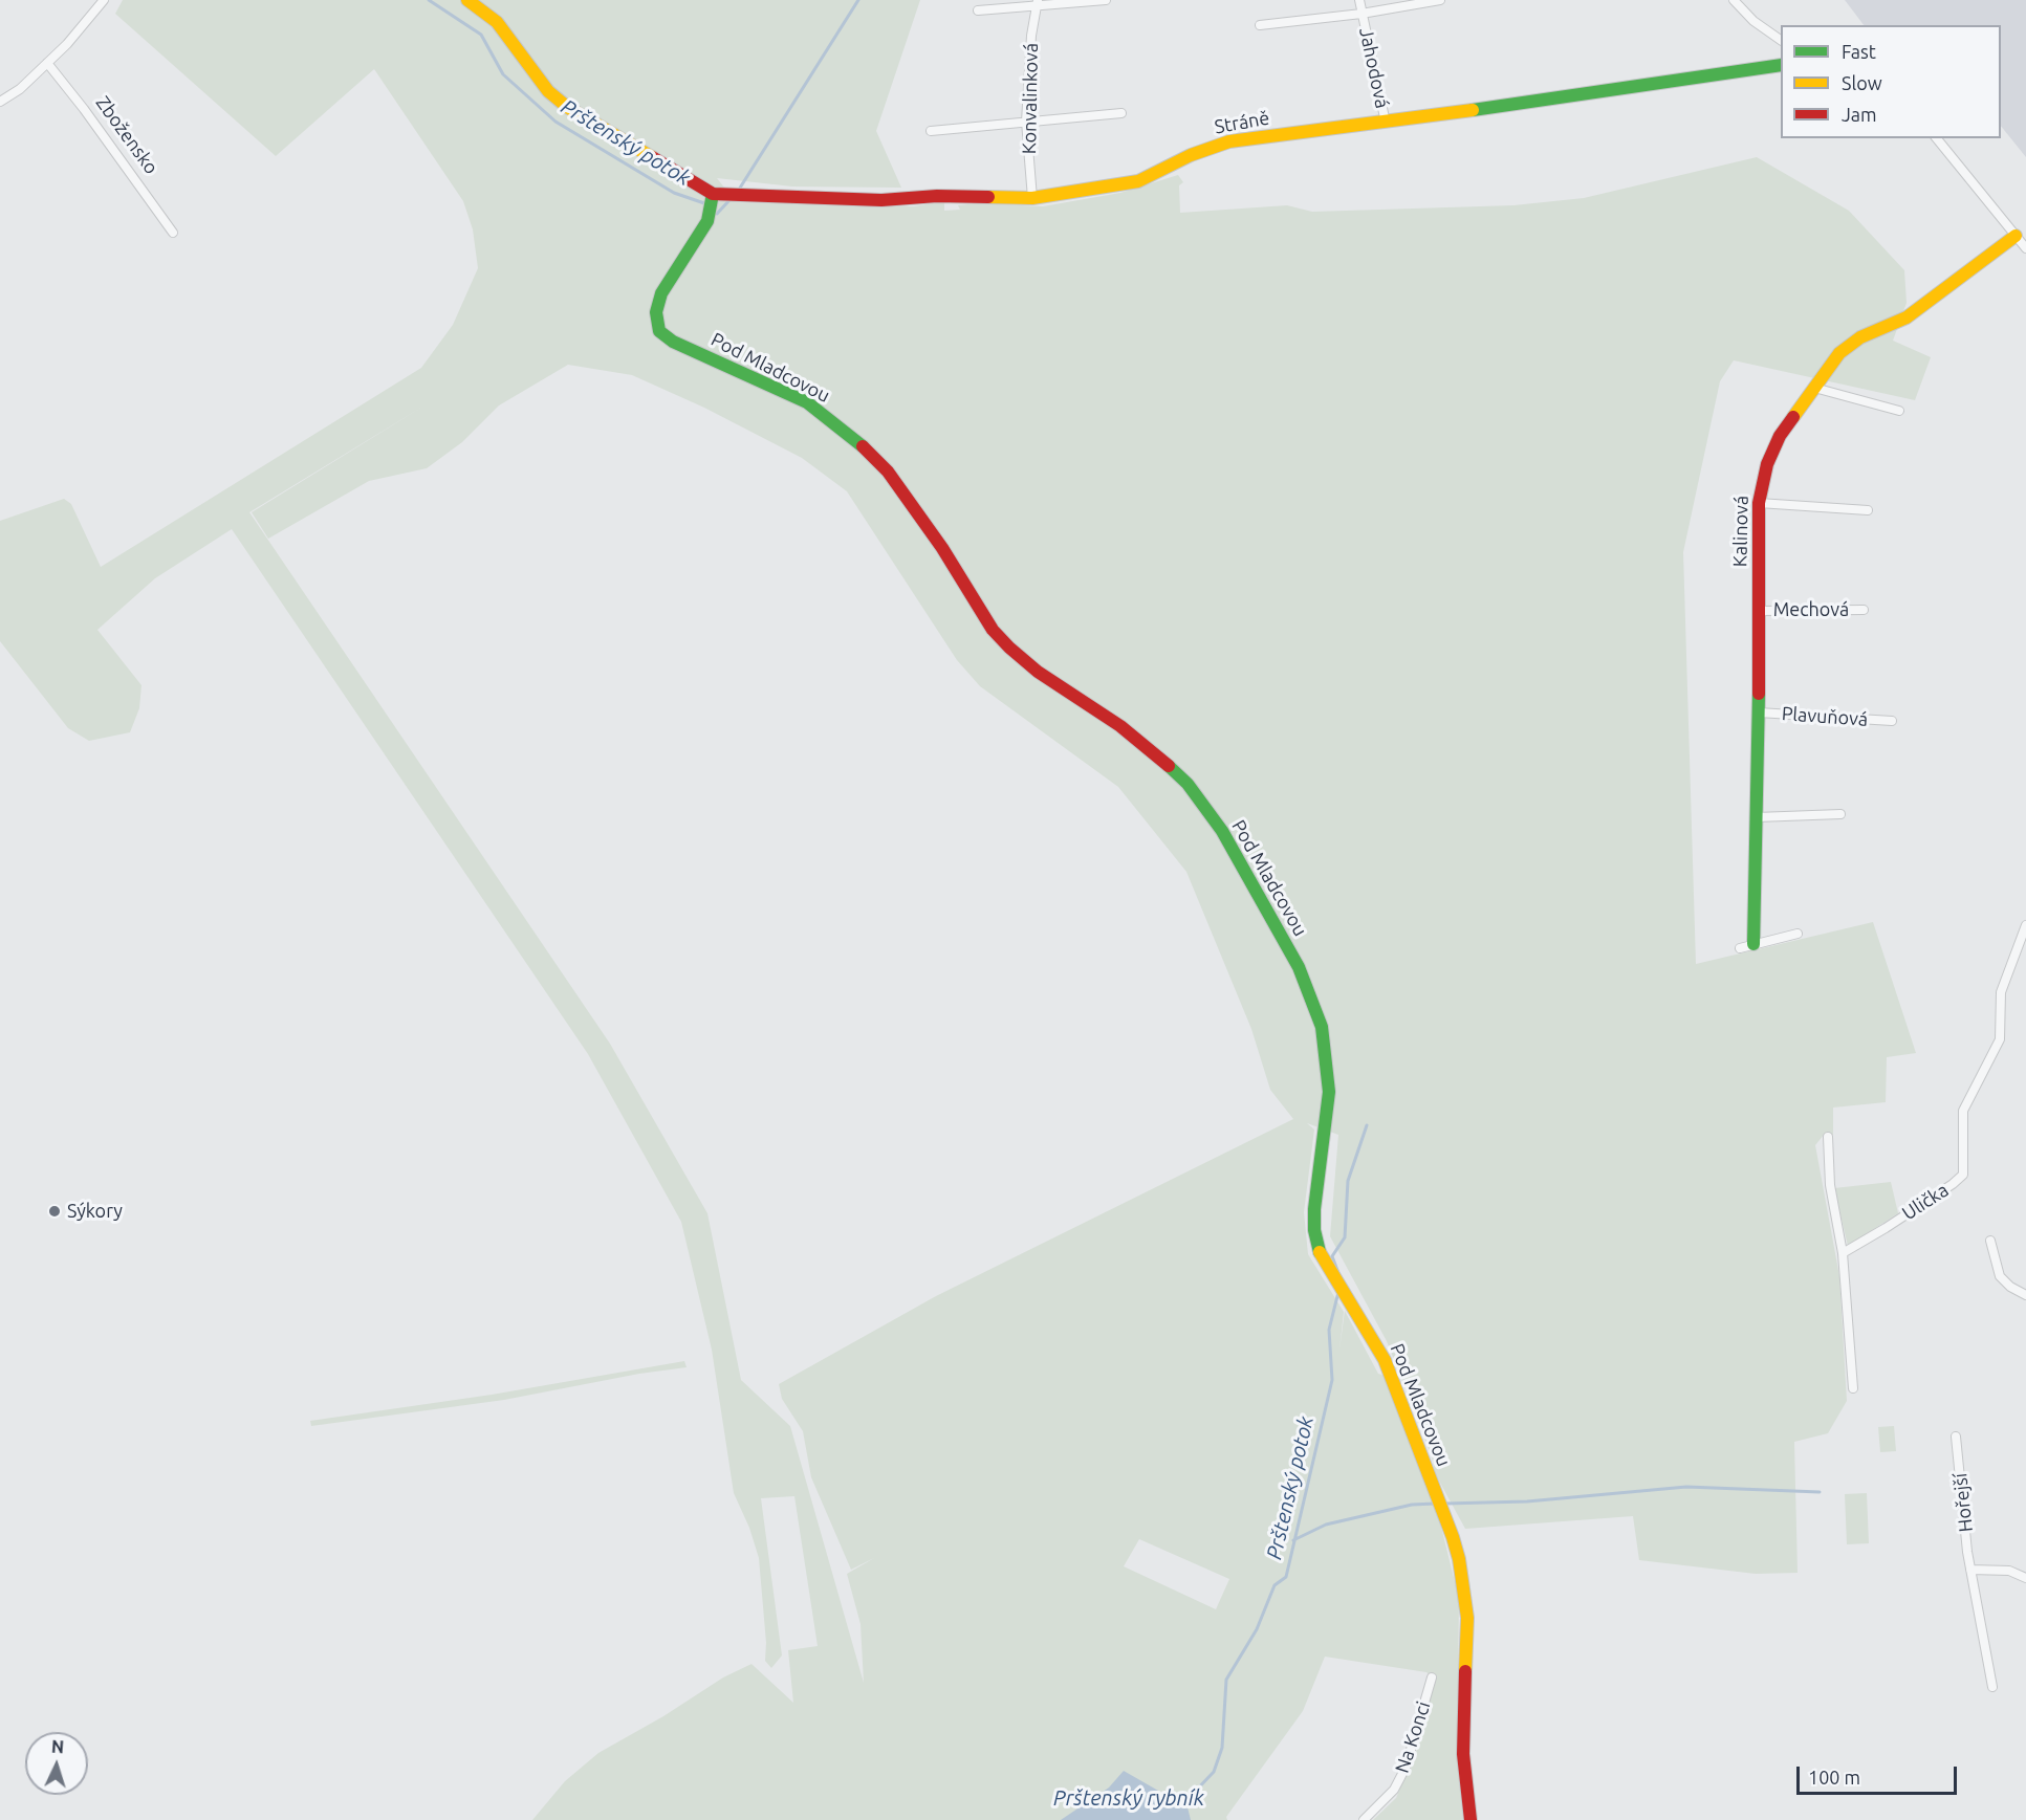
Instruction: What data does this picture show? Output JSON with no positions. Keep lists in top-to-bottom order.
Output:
{
  "streets": {
    "street": [
      "Jahodová",
      "Konvalinková",
      "Stráně",
      "Zbožensko",
      "Pod Mladcovou",
      "Kalinová",
      "Mechová",
      "Plavuňová",
      "Ulička",
      "Hořejší",
      "Na Konci"
    ]
  },
  "crossings": [
    ["Jahodová", "Stráně"],
    ["Konvalinková", "Stráně"],
    ["Stráně", "Pod Mladcovou"],
    ["Kalinová", "Mechová"],
    ["Kalinová", "Plavuňová"]
  ],
  "water": ["Prštenský potok", "Prštenský rybník"],
  "places": ["Sýkory"],
  "legend": ["Fast", "Slow", "Jam"],
  "scale_bar": "100 m",
  "north": "top"
}
